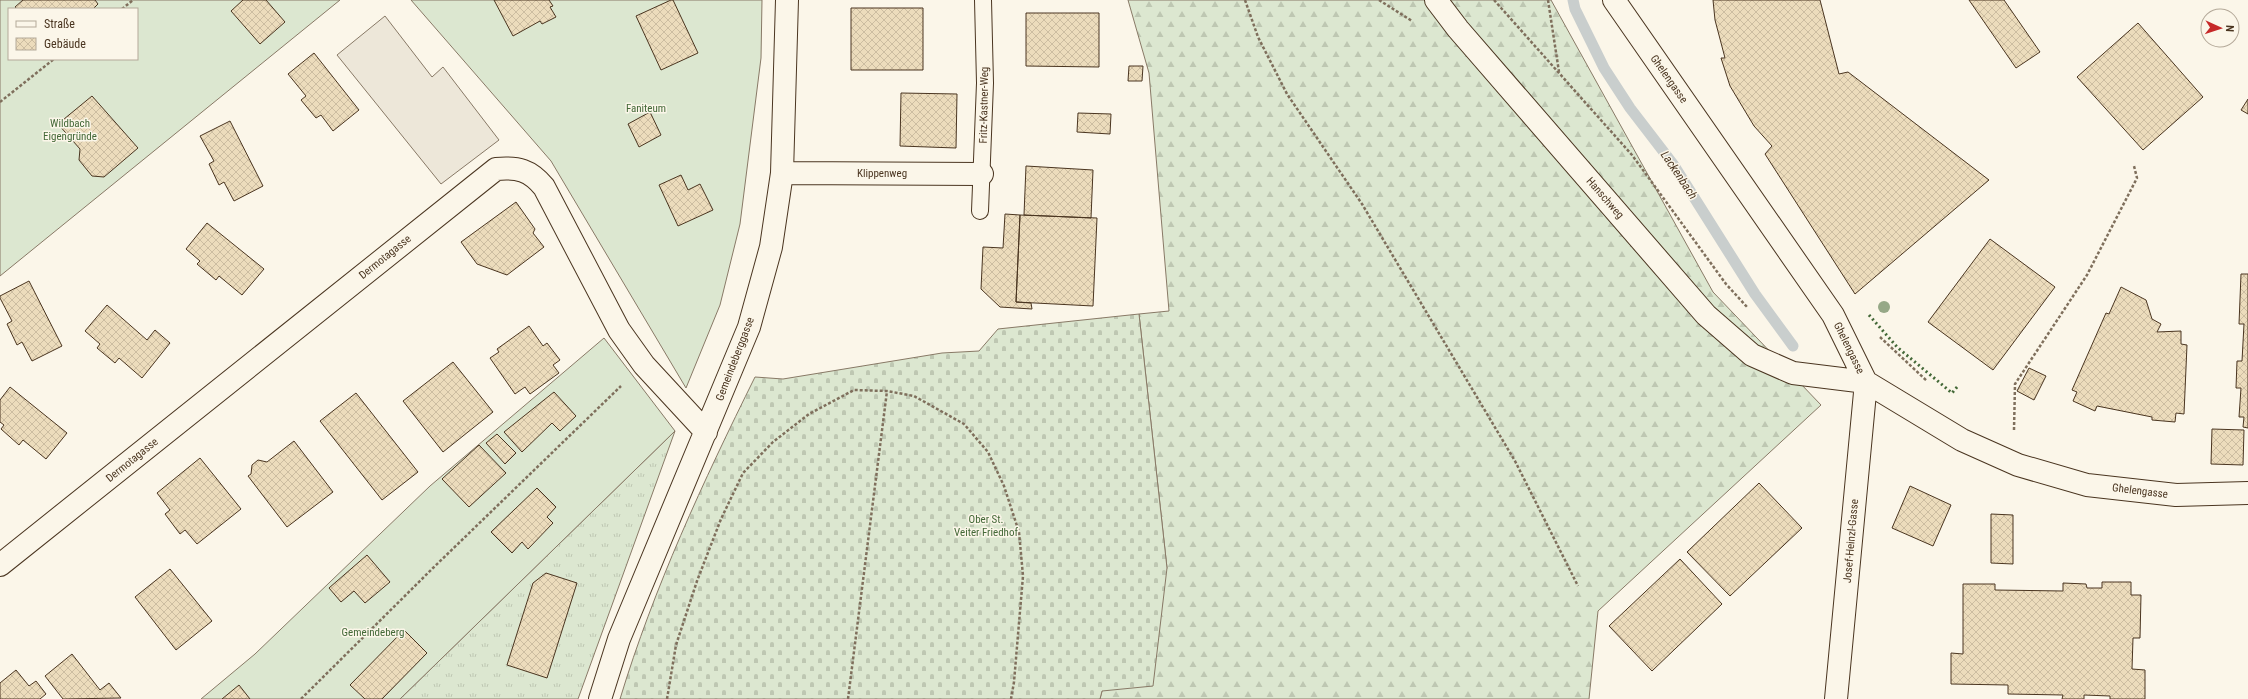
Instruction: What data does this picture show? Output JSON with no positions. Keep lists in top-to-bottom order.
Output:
{
  "streets": {
    "street": [
      "Ghelengasse",
      "Klippenweg",
      "Hanschweg",
      "Dermotagasse",
      "Gemeindeberggasse",
      "Josef-Heinzl-Gasse"
    ],
    "lane": ["Fritz-Kastner-Weg"]
  },
  "crossings": [
    ["Ghelengasse", "Hanschweg"],
    ["Ghelengasse", "Josef-Heinzl-Gasse"],
    ["Fritz-Kastner-Weg", "Klippenweg"],
    ["Klippenweg", "Gemeindeberggasse"],
    ["Hanschweg", "Josef-Heinzl-Gasse"],
    ["Dermotagasse", "Gemeindeberggasse"]
  ],
  "water": ["Lackenbach"],
  "parks": [
    "Faniteum",
    "Wildbach Eigengründe",
    "Ober St. Veiter Friedhof",
    "Gemeindeberg"
  ],
  "legend": ["Straße", "Gebäude"],
  "north": "right"
}
